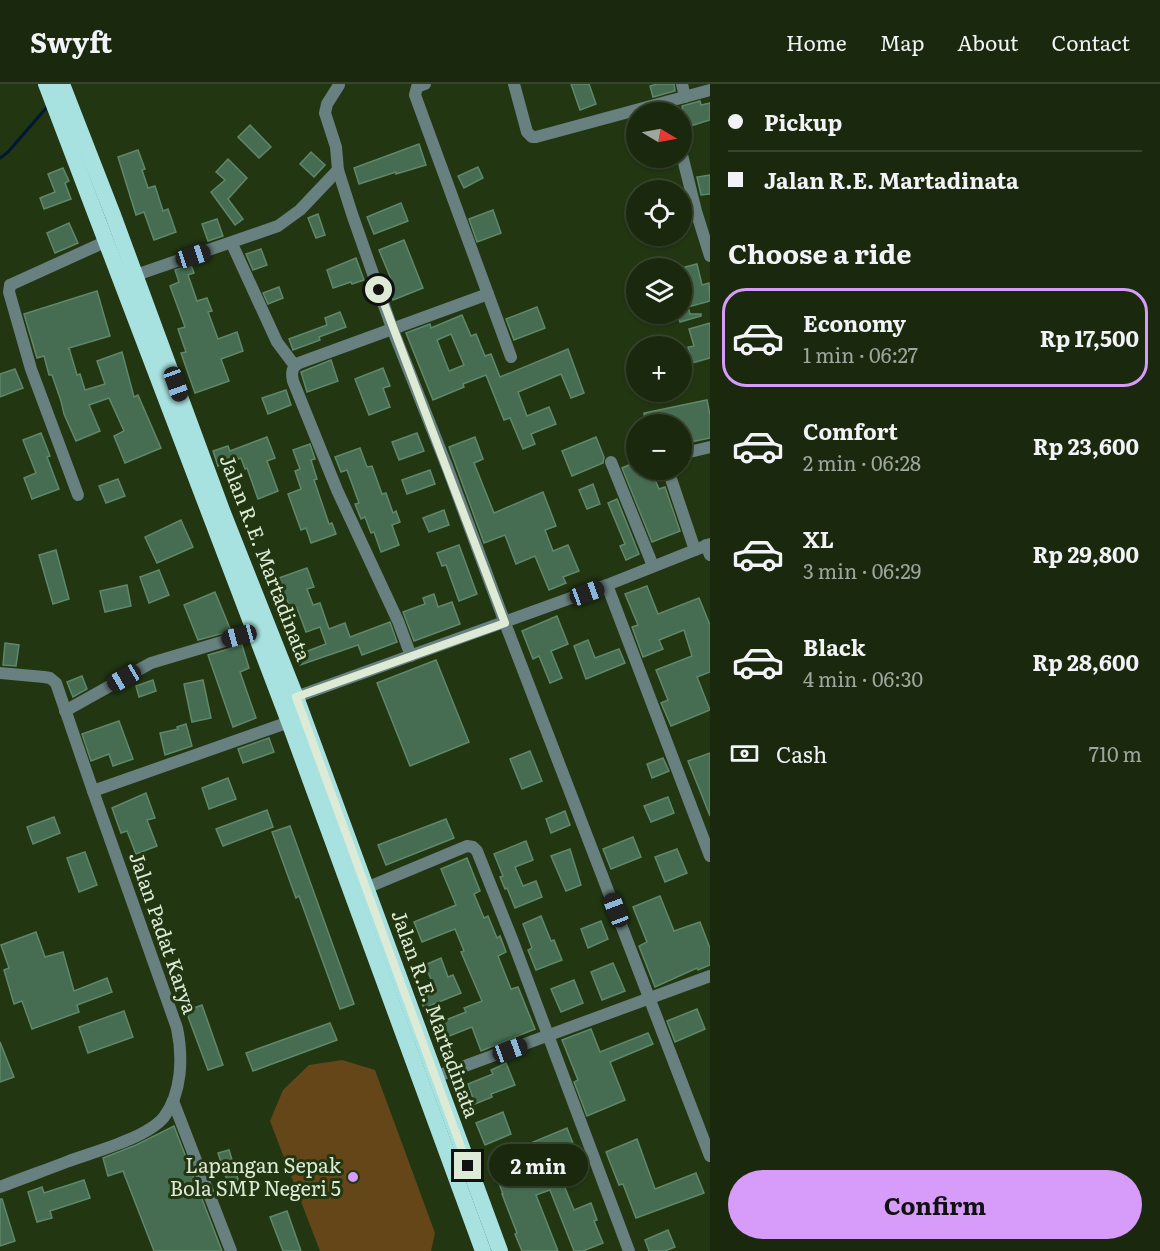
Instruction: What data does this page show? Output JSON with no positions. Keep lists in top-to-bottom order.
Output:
{
  "streets": {
    "highway": ["Jalan R.E. Martadinata"],
    "street": ["Jalan Padat Karya"]
  },
  "places": ["Lapangan Sepak Bola SMP Negeri 5"],
  "north": "right",
  "page": {
    "header": "Swyft",
    "nav": [
      "Home",
      "Map",
      "About",
      "Contact"
    ],
    "banner": ["Pickup", "Jalan R.E. Martadinata"],
    "map_buttons": ["+", "−"],
    "heading": "Choose a ride",
    "list": [
      {
        "name": "Economy",
        "note": "1 min · 06:27",
        "value": "Rp 17,500"
      },
      {
        "name": "Comfort",
        "note": "2 min · 06:28",
        "value": "Rp 23,600"
      },
      {
        "name": "XL",
        "note": "3 min · 06:29",
        "value": "Rp 29,800"
      },
      {
        "name": "Black",
        "note": "4 min · 06:30",
        "value": "Rp 28,600"
      }
    ],
    "pay": ["Cash", "710 m"],
    "bubble": "2 min",
    "buttons": "Confirm"
  }
}
